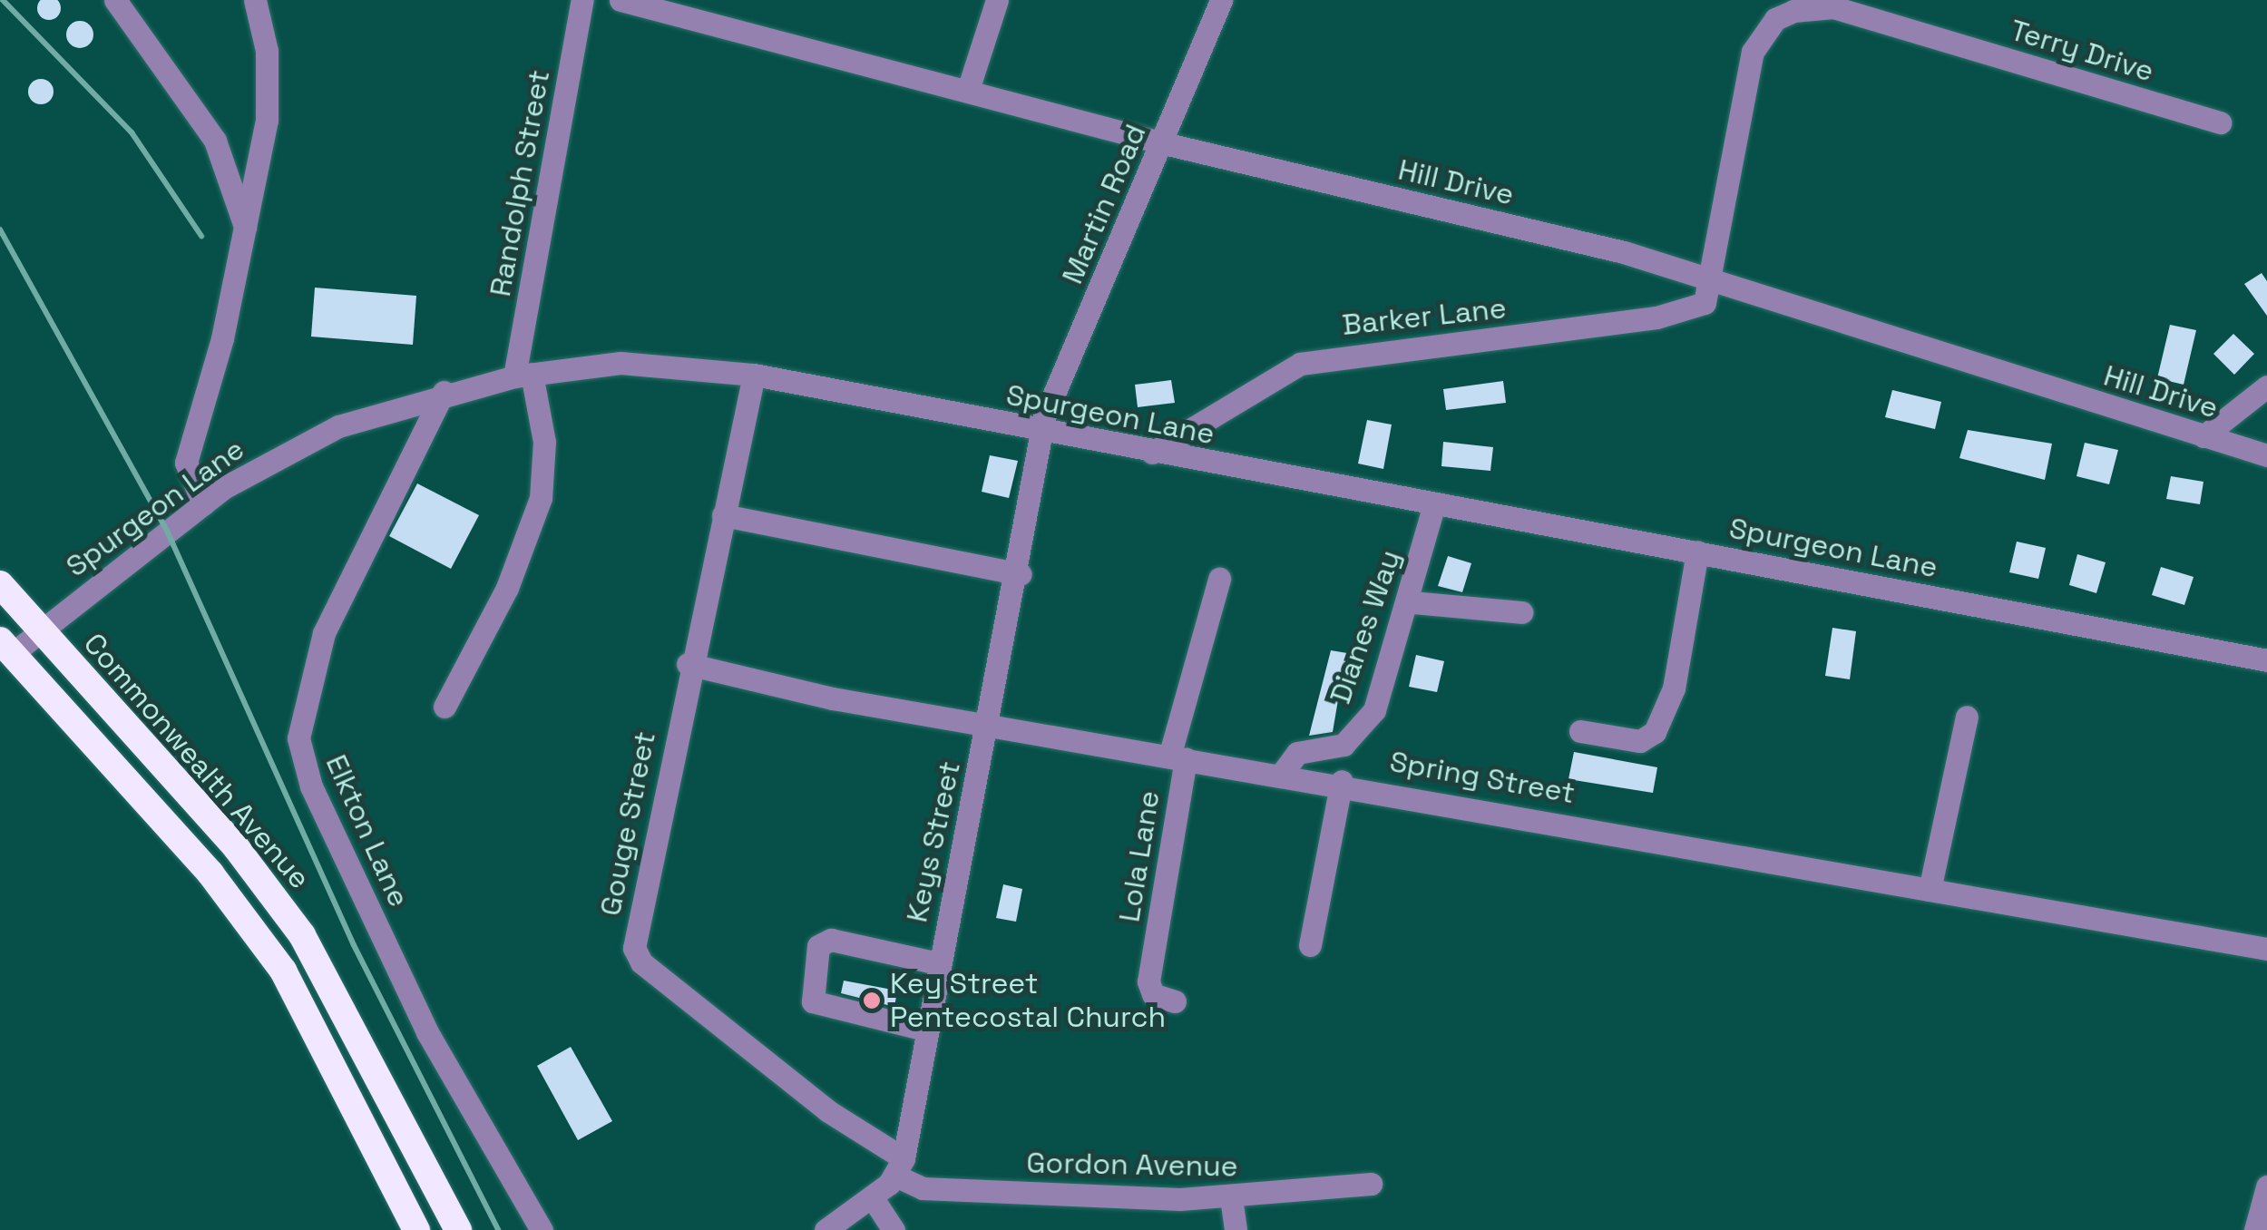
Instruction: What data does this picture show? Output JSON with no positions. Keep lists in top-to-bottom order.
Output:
{
  "streets": {
    "highway": ["Commonwealth Avenue"],
    "street": [
      "Terry Drive",
      "Hill Drive",
      "Randolph Street",
      "Martin Road",
      "Barker Lane",
      "Spurgeon Lane",
      "Dianes Way",
      "Spring Street",
      "Gouge Street",
      "Elkton Lane",
      "Keys Street",
      "Lola Lane",
      "Gordon Avenue"
    ]
  },
  "crossings": [
    ["Terry Drive", "Hill Drive"],
    ["Terry Drive", "Barker Lane"],
    ["Hill Drive", "Martin Road"],
    ["Hill Drive", "Barker Lane"],
    ["Randolph Street", "Spurgeon Lane"],
    ["Martin Road", "Spurgeon Lane"],
    ["Martin Road", "Keys Street"],
    ["Barker Lane", "Spurgeon Lane"],
    ["Spurgeon Lane", "Dianes Way"],
    ["Spurgeon Lane", "Commonwealth Avenue"],
    ["Spurgeon Lane", "Gouge Street"],
    ["Spurgeon Lane", "Elkton Lane"],
    ["Spurgeon Lane", "Keys Street"],
    ["Dianes Way", "Spring Street"],
    ["Spring Street", "Gouge Street"],
    ["Spring Street", "Keys Street"],
    ["Spring Street", "Lola Lane"],
    ["Gouge Street", "Keys Street"],
    ["Gouge Street", "Gordon Avenue"],
    ["Keys Street", "Gordon Avenue"]
  ],
  "places": ["Key Street Pentecostal Church"]
}
